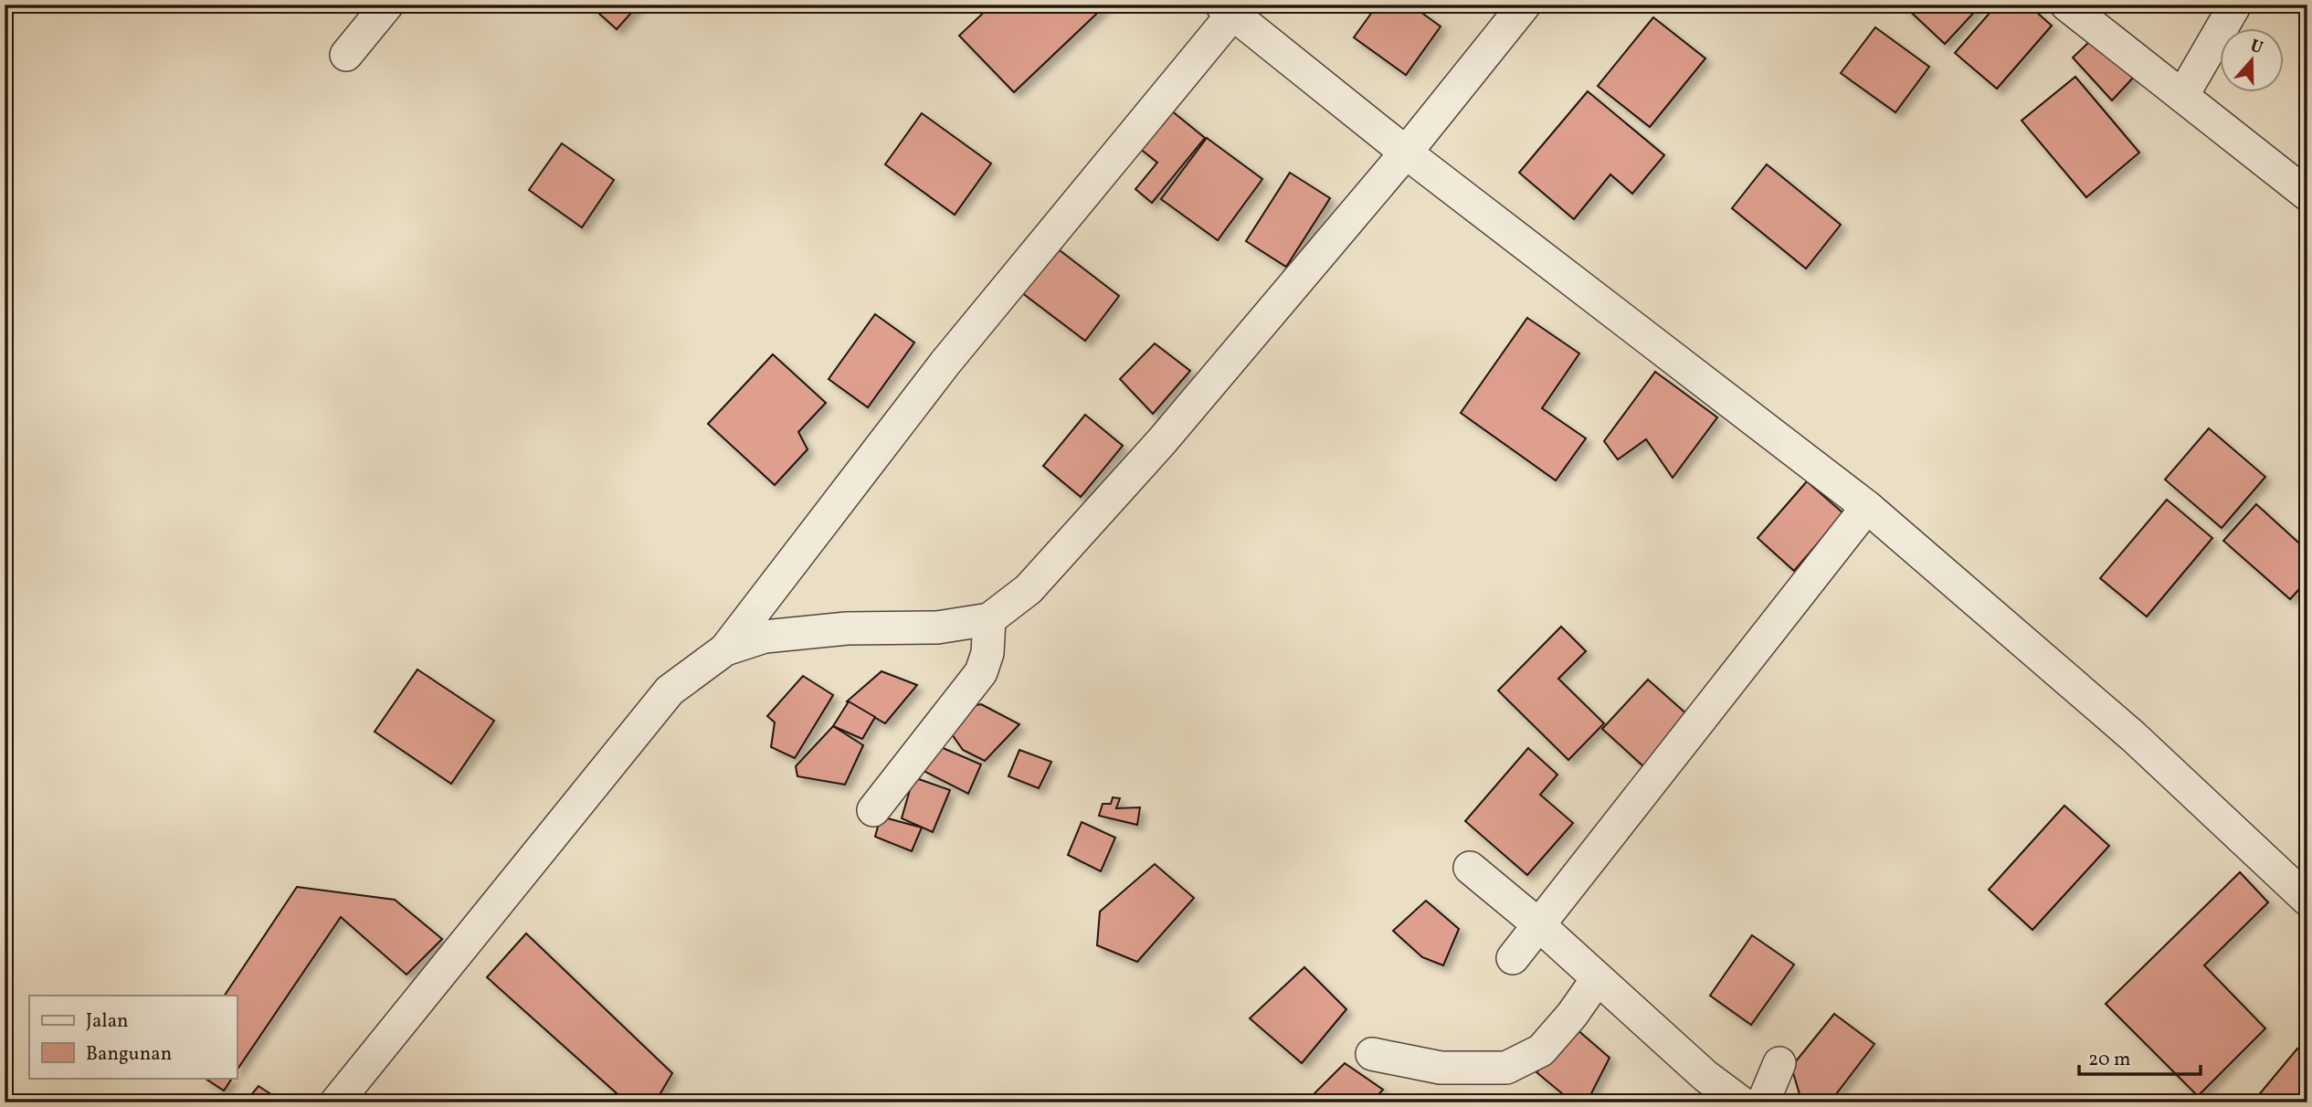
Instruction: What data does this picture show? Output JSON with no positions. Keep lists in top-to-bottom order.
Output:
{
  "legend": ["Jalan", "Bangunan"],
  "scale_bar": "20 m",
  "north": "top"
}
